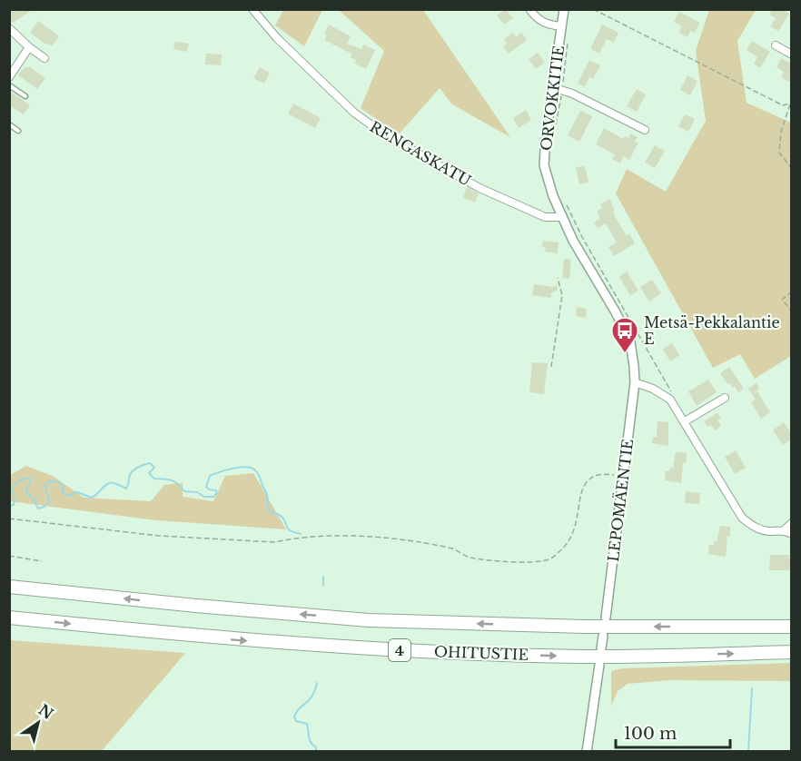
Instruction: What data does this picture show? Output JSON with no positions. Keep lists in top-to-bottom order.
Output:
{
  "streets": {
    "highway": ["4", "OHITUSTIE"],
    "street": ["ORVOKKITIE", "RENGASKATU", "LEPOMÄENTIE"]
  },
  "crossings": [
    ["ORVOKKITIE", "RENGASKATU"],
    ["ORVOKKITIE", "LEPOMÄENTIE"]
  ],
  "places": {
    "bus stop": ["Metsä-Pekkalantie E"]
  },
  "scale_bar": "100 m",
  "north": "top right"
}
